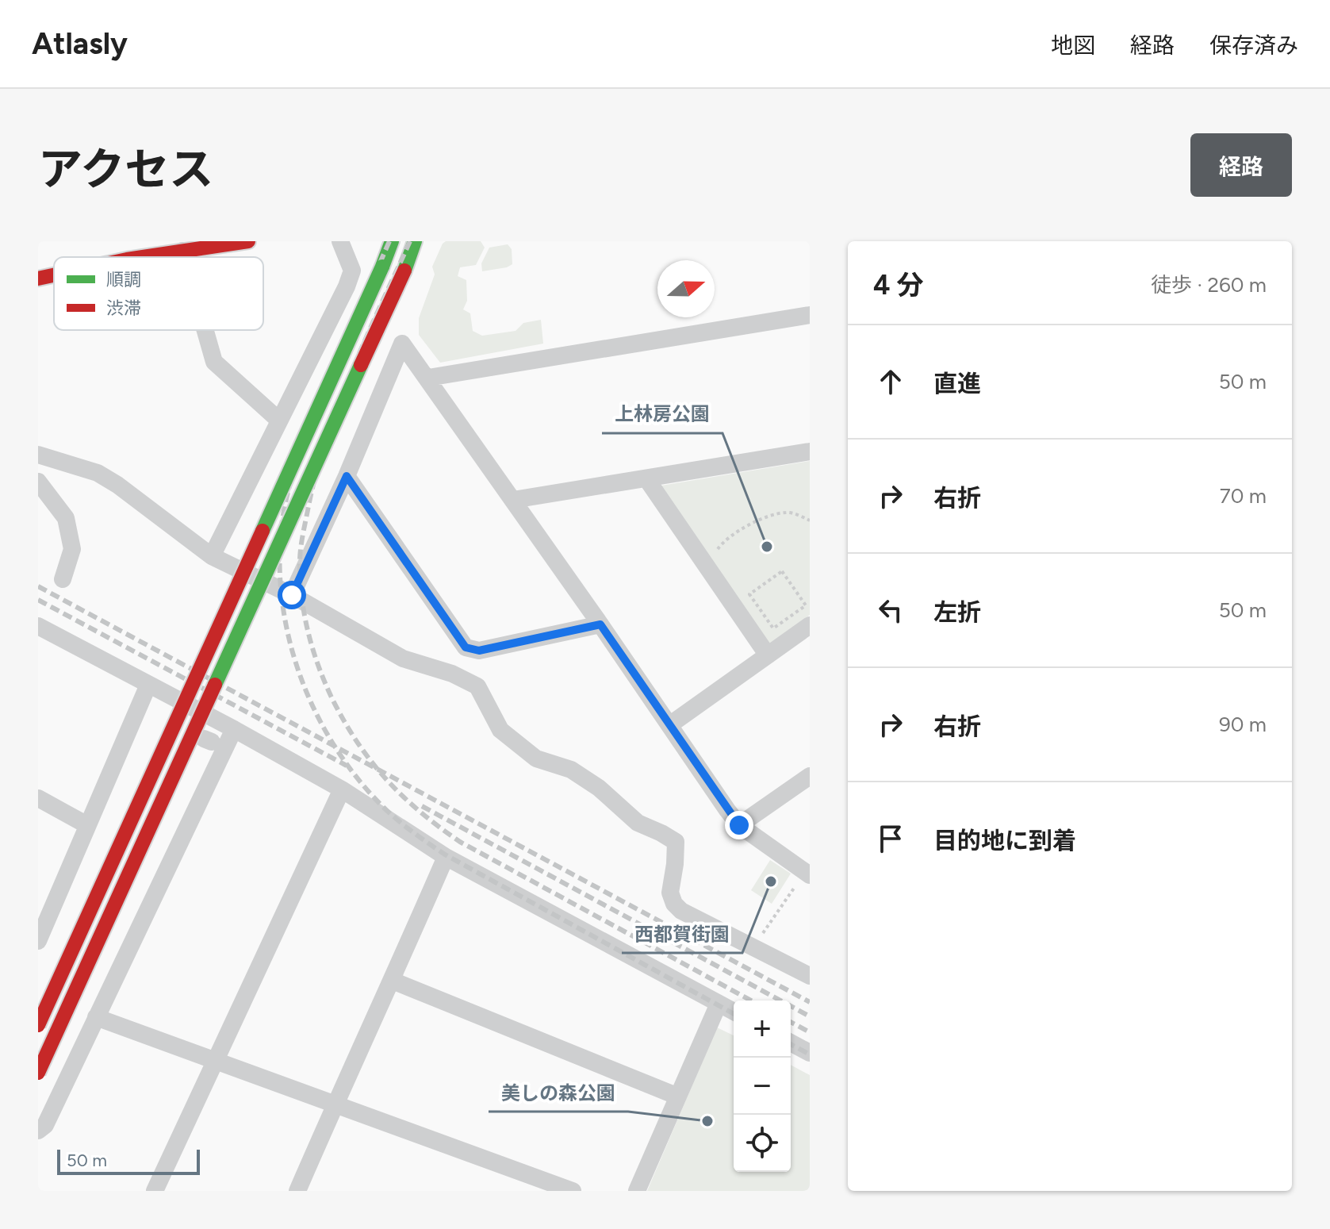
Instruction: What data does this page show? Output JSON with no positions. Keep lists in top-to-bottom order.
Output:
{
  "places": ["上林房公園", "西都賀街園", "美しの森公園"],
  "legend": ["順調", "渋滞"],
  "scale_bar": "50 m",
  "north": "right",
  "page": {
    "header": "Atlasly",
    "nav": ["地図", "経路", "保存済み"],
    "title": "アクセス",
    "buttons": "経路",
    "heading": ["4 分", "徒歩 · 260 m"],
    "list": [
      ["直進", "50 m"],
      ["右折", "70 m"],
      ["左折", "50 m"],
      ["右折", "90 m"],
      "目的地に到着"
    ],
    "map_buttons": ["+", "−"],
    "scale": "50 m"
  }
}
